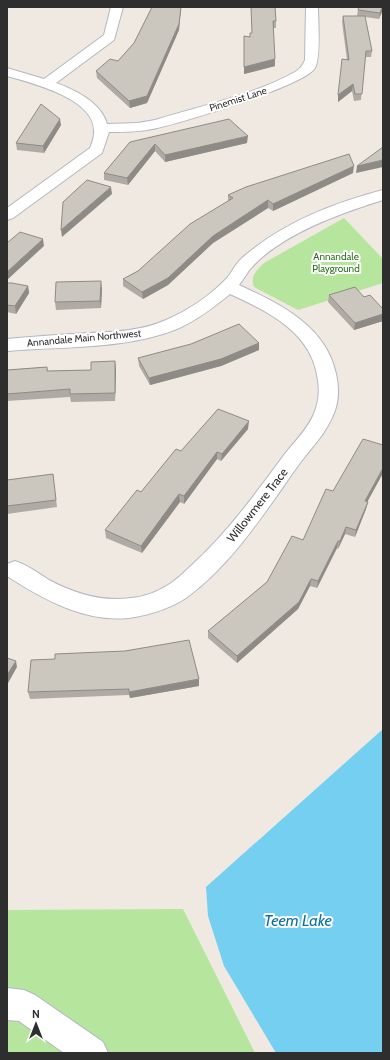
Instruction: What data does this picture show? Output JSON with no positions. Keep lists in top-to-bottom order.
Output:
{
  "streets": {
    "street": ["Pinemist Lane", "Annandale Main Northwest", "Willowmere Trace"]
  },
  "crossings": [
    ["Annandale Main Northwest", "Willowmere Trace"]
  ],
  "water": ["Teem Lake"],
  "parks": ["Annandale Playground"],
  "north": "top"
}
